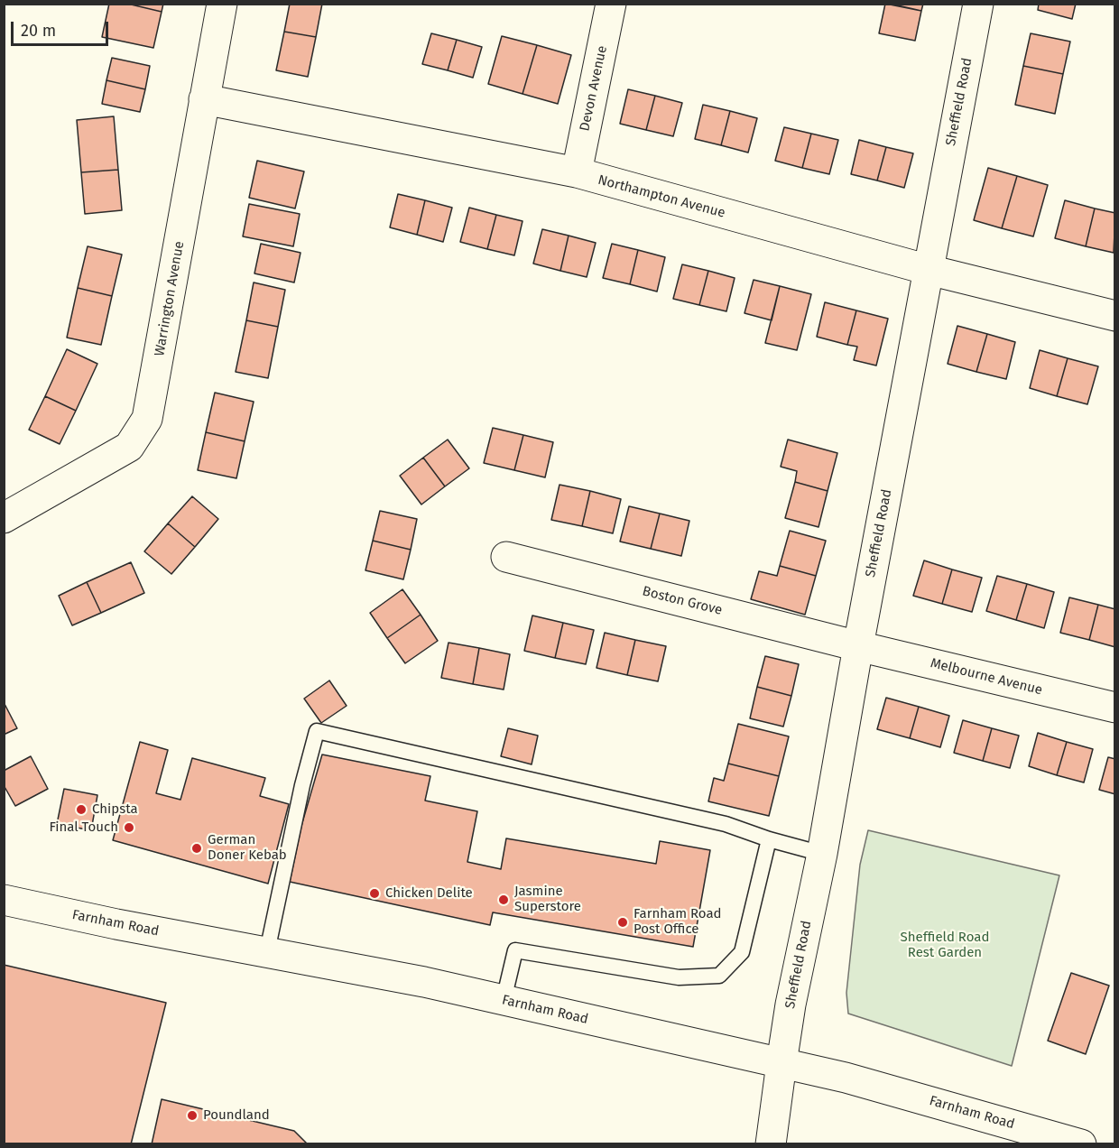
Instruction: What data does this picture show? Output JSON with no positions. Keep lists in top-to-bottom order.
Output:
{
  "streets": {
    "street": [
      "Devon Avenue",
      "Sheffield Road",
      "Northampton Avenue",
      "Warrington Avenue",
      "Boston Grove",
      "Melbourne Avenue",
      "Farnham Road"
    ]
  },
  "crossings": [
    ["Devon Avenue", "Northampton Avenue"],
    ["Sheffield Road", "Northampton Avenue"],
    ["Sheffield Road", "Boston Grove"],
    ["Sheffield Road", "Melbourne Avenue"],
    ["Sheffield Road", "Farnham Road"],
    ["Northampton Avenue", "Warrington Avenue"],
    ["Boston Grove", "Melbourne Avenue"]
  ],
  "parks": ["Sheffield Road Rest Garden"],
  "places": [
    "Chipsta",
    "Final Touch",
    "German Doner Kebab",
    "Chicken Delite",
    "Jasmine Superstore",
    "Farnham Road Post Office",
    "Poundland"
  ],
  "scale_bar": "20 m"
}
